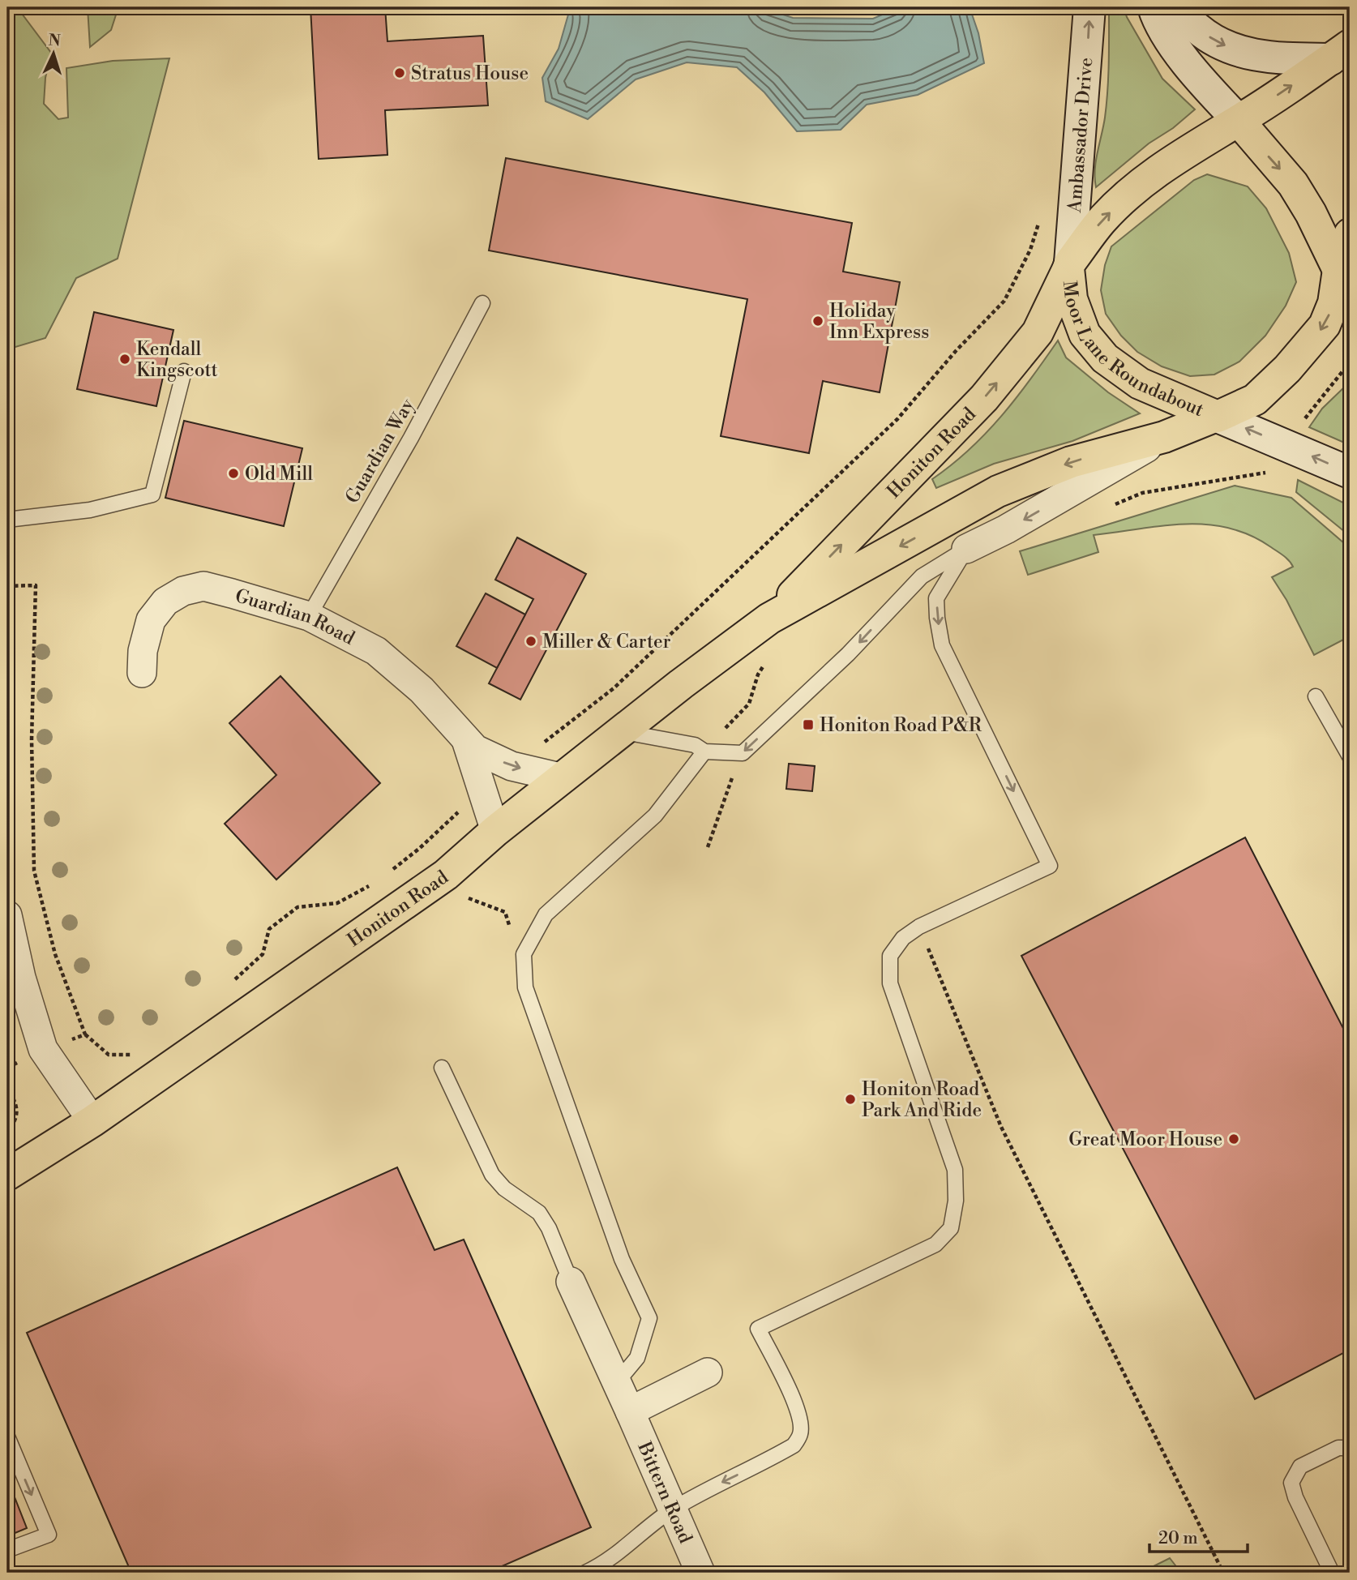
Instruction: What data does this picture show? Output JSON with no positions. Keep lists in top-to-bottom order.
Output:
{
  "streets": {
    "main road": ["Ambassador Drive", "Moor Lane Roundabout", "Honiton Road"],
    "street": ["Guardian Road", "Bittern Road"],
    "lane": ["Guardian Way"]
  },
  "crossings": [
    ["Ambassador Drive", "Moor Lane Roundabout"],
    ["Ambassador Drive", "Honiton Road"],
    ["Moor Lane Roundabout", "Honiton Road"],
    ["Guardian Way", "Guardian Road"],
    ["Honiton Road", "Guardian Road"]
  ],
  "one_way": ["Ambassador Drive"],
  "places": {
    "other": [
      "Stratus House",
      "Holiday Inn Express",
      "Kendall Kingscott",
      "Old Mill",
      "Miller & Carter",
      "Honiton Road Park And Ride",
      "Great Moor House"
    ],
    "transit": ["Honiton Road P&R"]
  },
  "scale_bar": "20 m",
  "north": "top"
}
